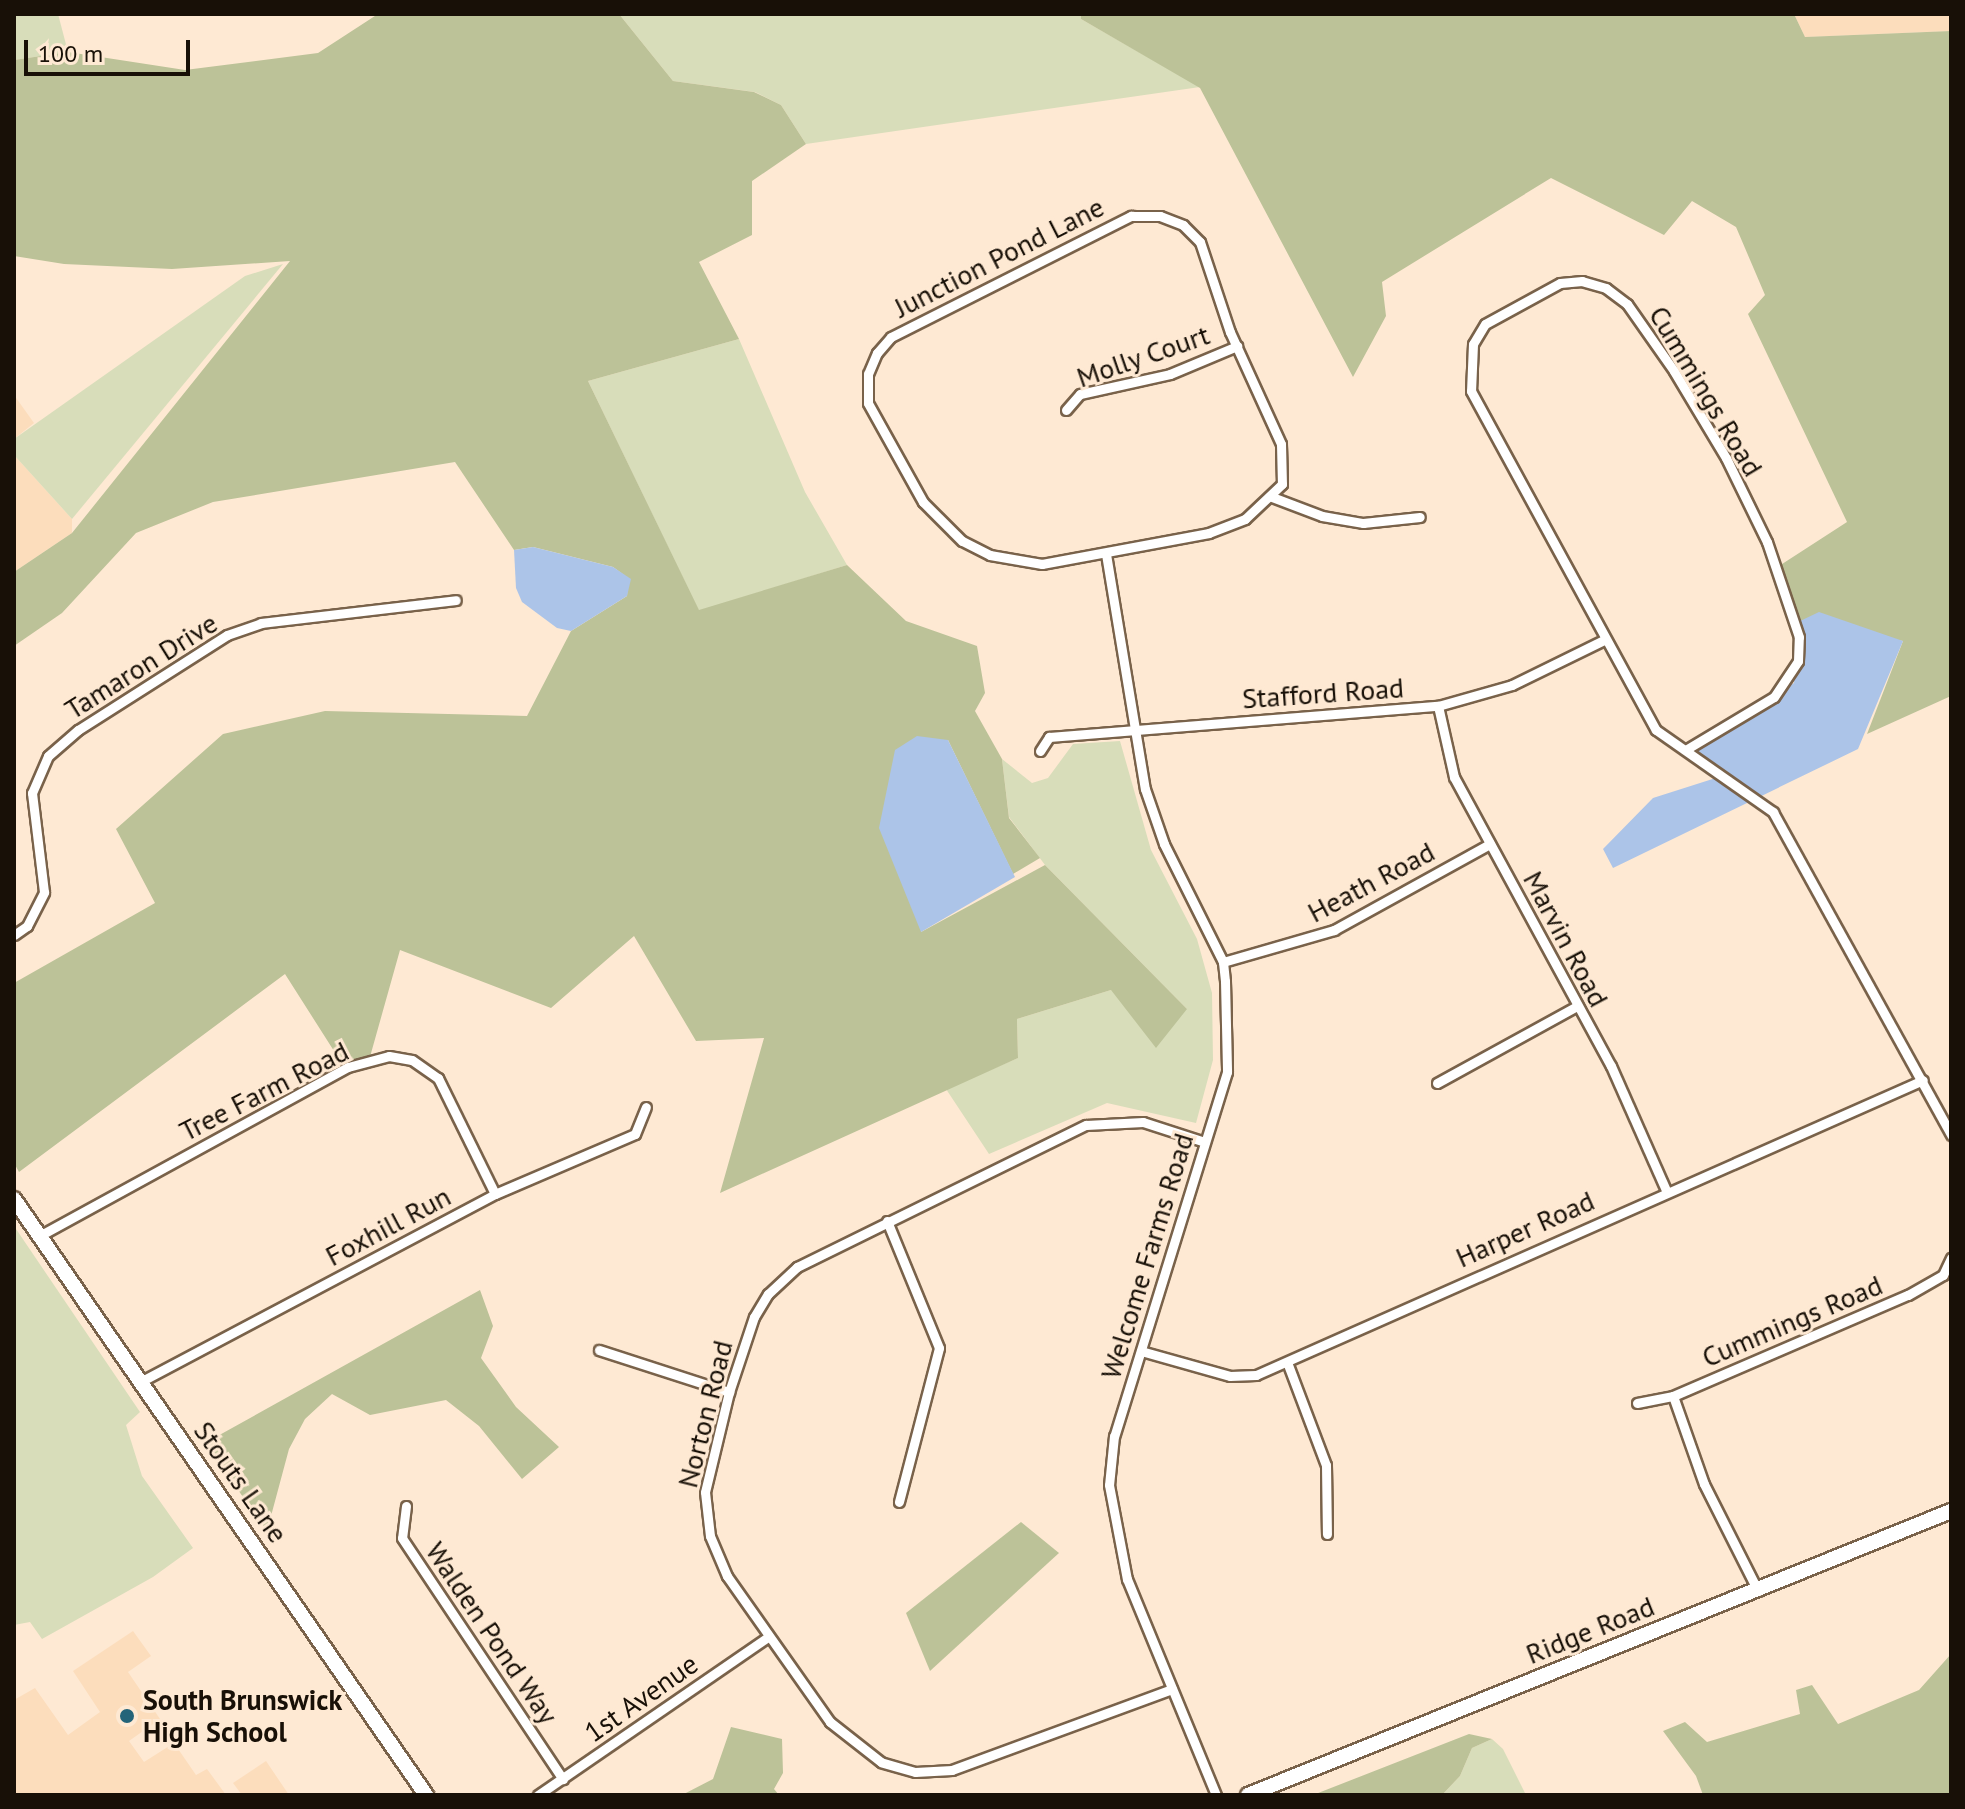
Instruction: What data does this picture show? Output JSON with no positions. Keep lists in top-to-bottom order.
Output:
{
  "streets": {
    "street": [
      "Junction Pond Lane",
      "Molly Court",
      "Cummings Road",
      "Tamaron Drive",
      "Stafford Road",
      "Heath Road",
      "Marvin Road",
      "Tree Farm Road",
      "Foxhill Run",
      "Harper Road",
      "Welcome Farms Road",
      "Norton Road",
      "Stouts Lane",
      "Ridge Road",
      "Walden Pond Way",
      "1st Avenue"
    ]
  },
  "crossings": [
    ["Junction Pond Lane", "Molly Court"],
    ["Cummings Road", "Stafford Road"],
    ["Cummings Road", "Harper Road"],
    ["Stafford Road", "Marvin Road"],
    ["Stafford Road", "Welcome Farms Road"],
    ["Heath Road", "Marvin Road"],
    ["Heath Road", "Welcome Farms Road"],
    ["Marvin Road", "Harper Road"],
    ["Tree Farm Road", "Foxhill Run"],
    ["Tree Farm Road", "Stouts Lane"],
    ["Foxhill Run", "Stouts Lane"],
    ["Harper Road", "Welcome Farms Road"],
    ["Welcome Farms Road", "Norton Road"],
    ["Norton Road", "1st Avenue"],
    ["Walden Pond Way", "1st Avenue"]
  ],
  "places": ["South Brunswick High School"],
  "scale_bar": "100 m"
}
